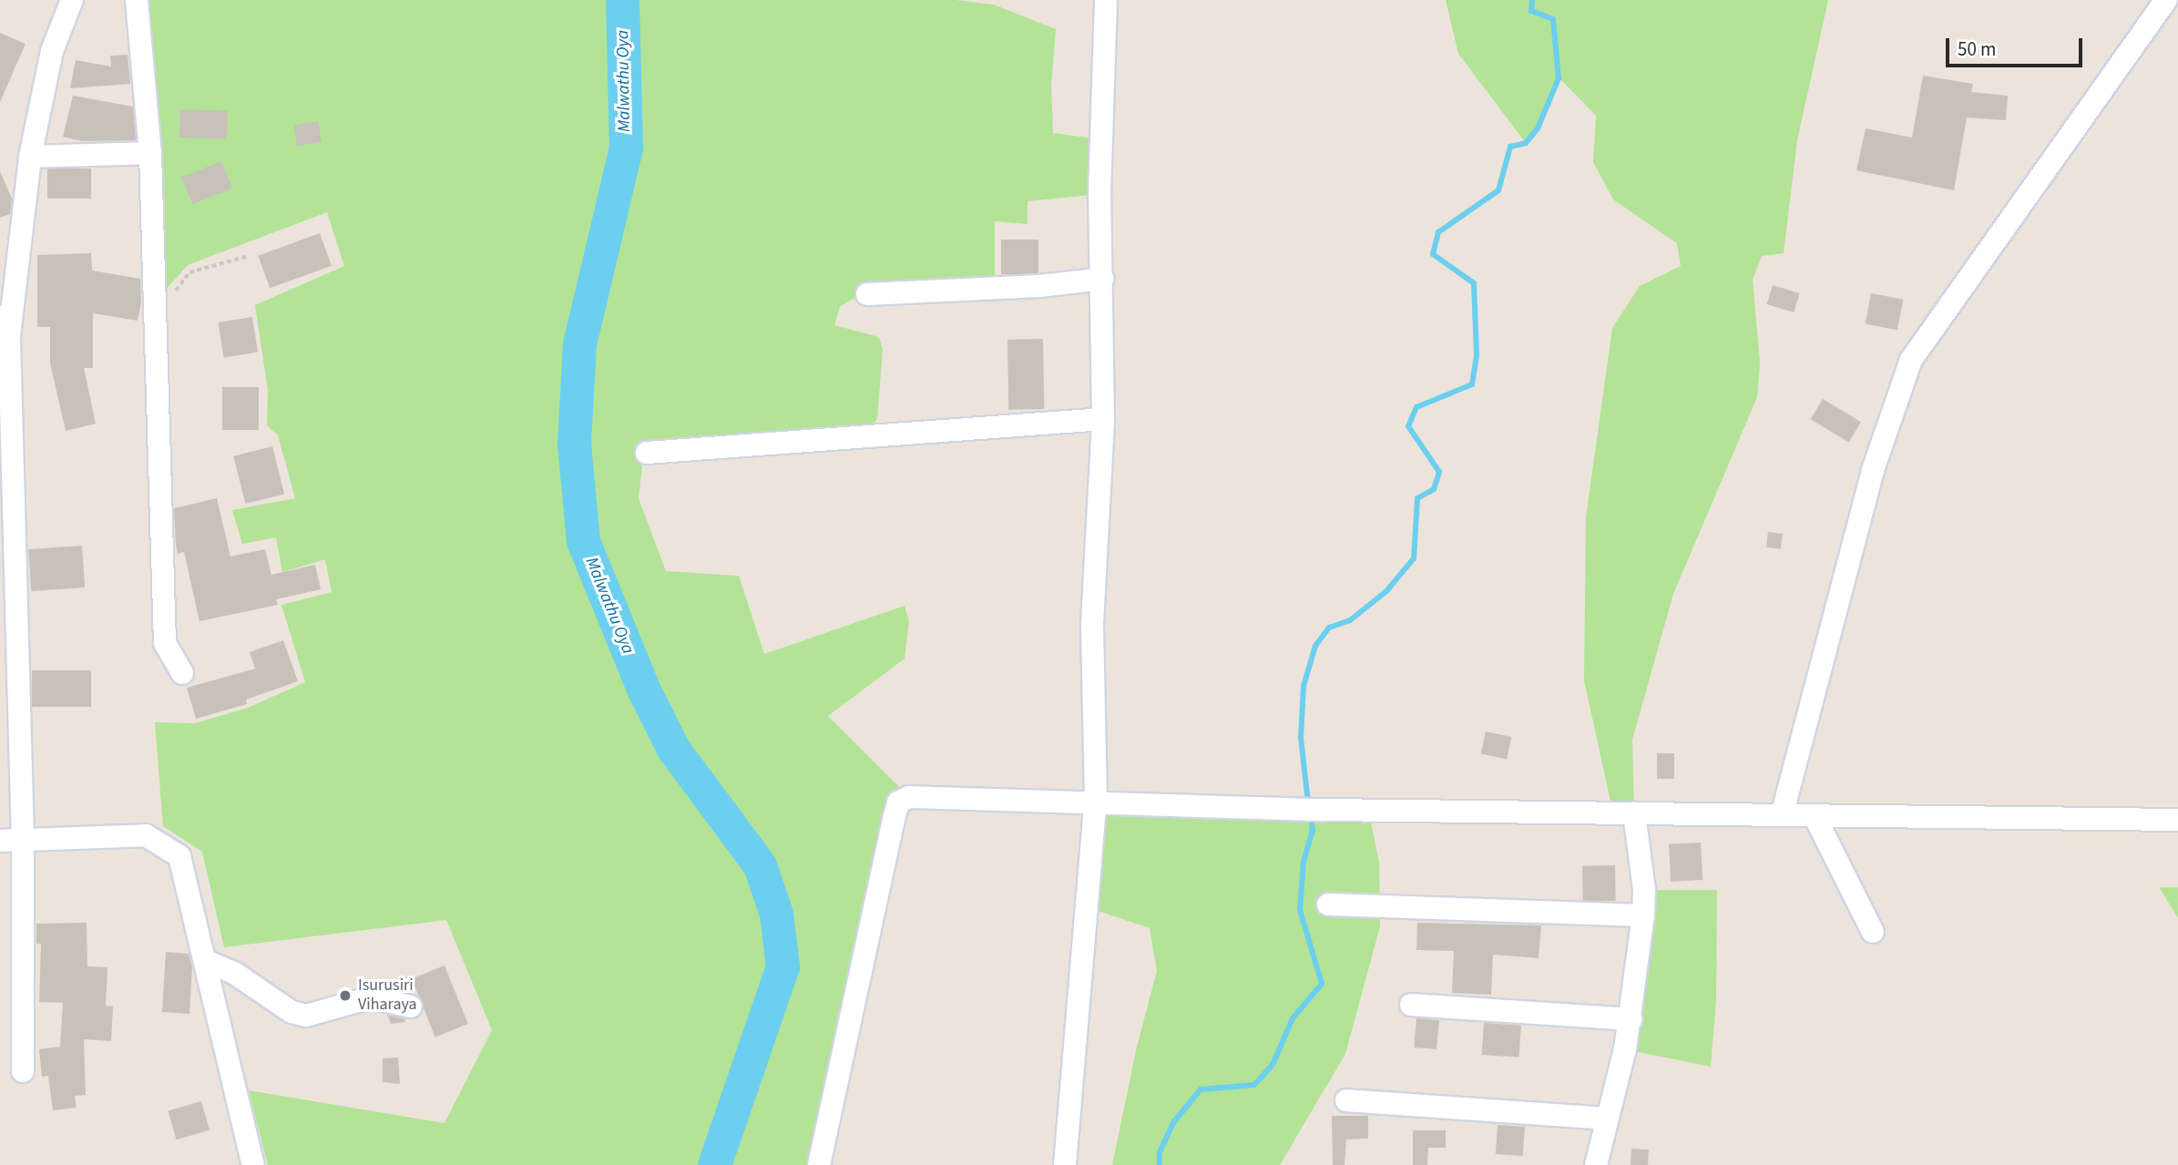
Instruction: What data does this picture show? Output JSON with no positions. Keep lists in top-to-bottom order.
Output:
{
  "water": ["Malwathu Oya"],
  "places": ["Isurusiri Viharaya"],
  "scale_bar": "50 m"
}
